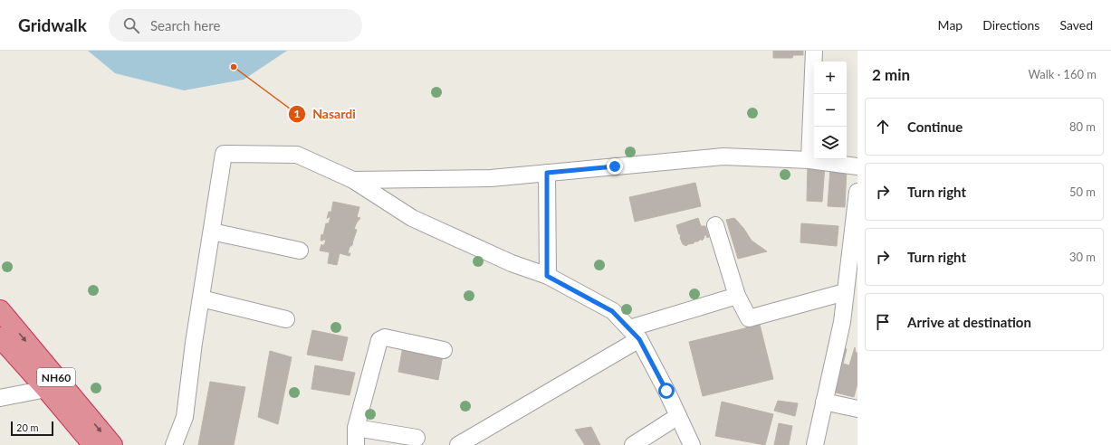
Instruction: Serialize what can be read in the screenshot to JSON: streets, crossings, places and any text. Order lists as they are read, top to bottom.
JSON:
{
  "streets": {
    "highway": ["NH60"]
  },
  "places": ["Nasardi"],
  "scale_bar": "20 m",
  "page": {
    "header": "Gridwalk",
    "search": "Search here",
    "nav": ["Map", "Directions", "Saved"],
    "heading": ["2 min", "Walk · 160 m"],
    "map_buttons": ["+", "−"],
    "list": [
      ["Continue", "80 m"],
      ["Turn right", "50 m"],
      ["Turn right", "30 m"],
      "Arrive at destination"
    ],
    "scale": "20 m"
  }
}
